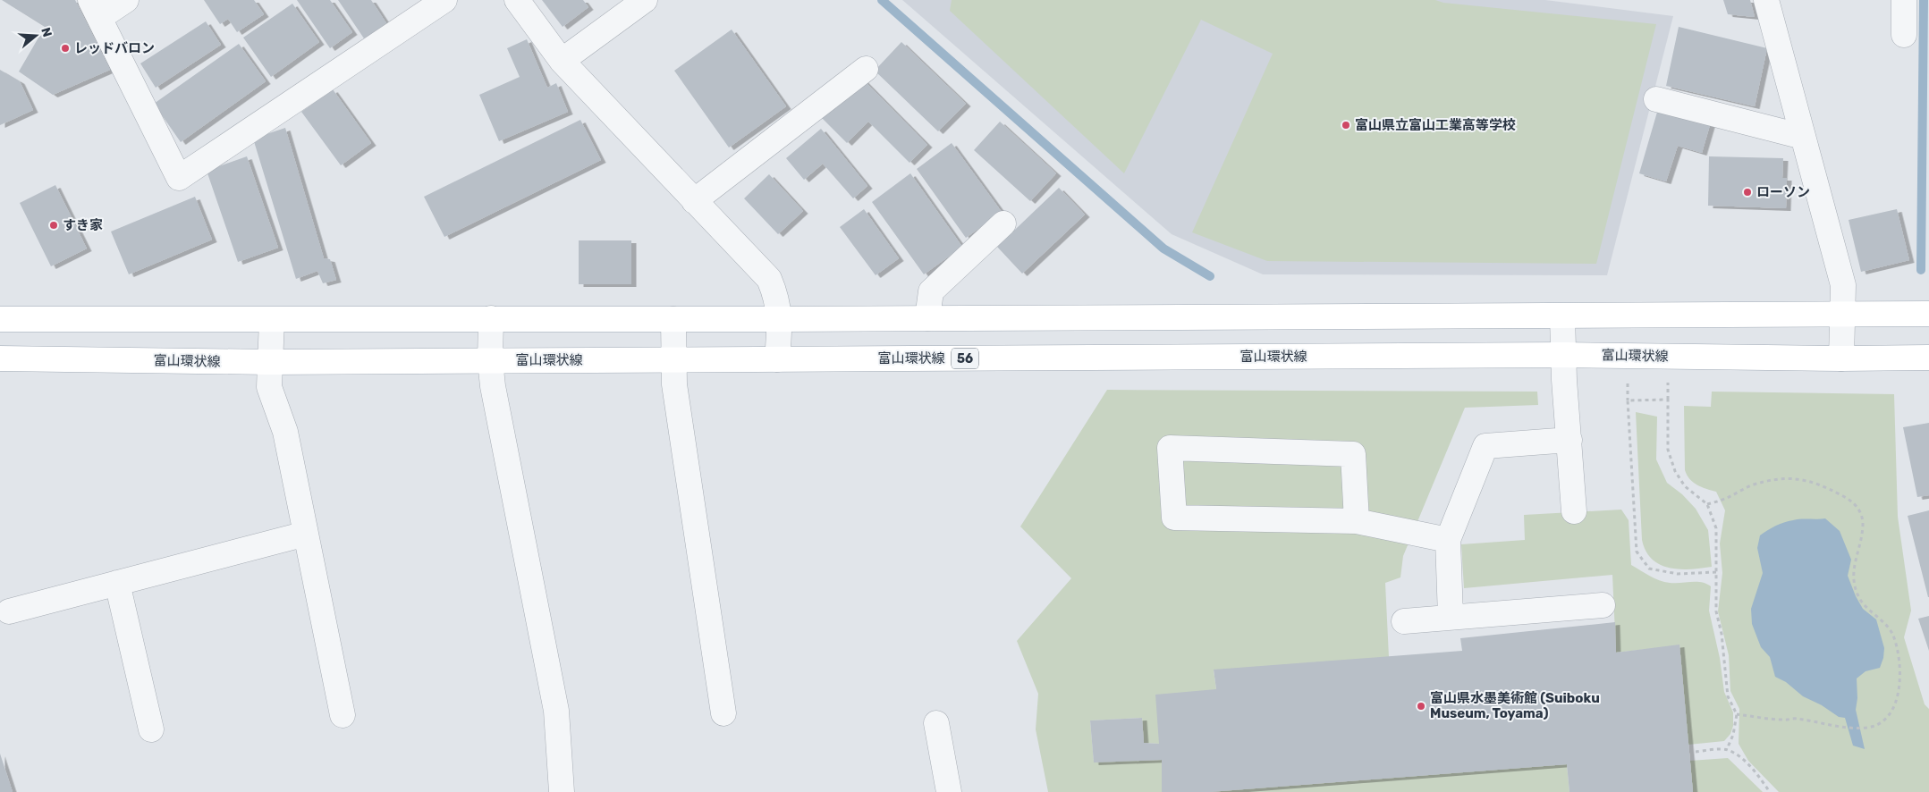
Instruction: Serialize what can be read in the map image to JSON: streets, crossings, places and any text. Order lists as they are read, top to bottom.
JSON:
{
  "streets": {
    "main road": ["富山環状線", "56"]
  },
  "places": [
    "レッドバロン",
    "富山県立富山工業高等学校",
    "ローソン",
    "すき家",
    "富山県水墨美術館 (Suiboku Museum, Toyama)"
  ],
  "north": "right"
}
